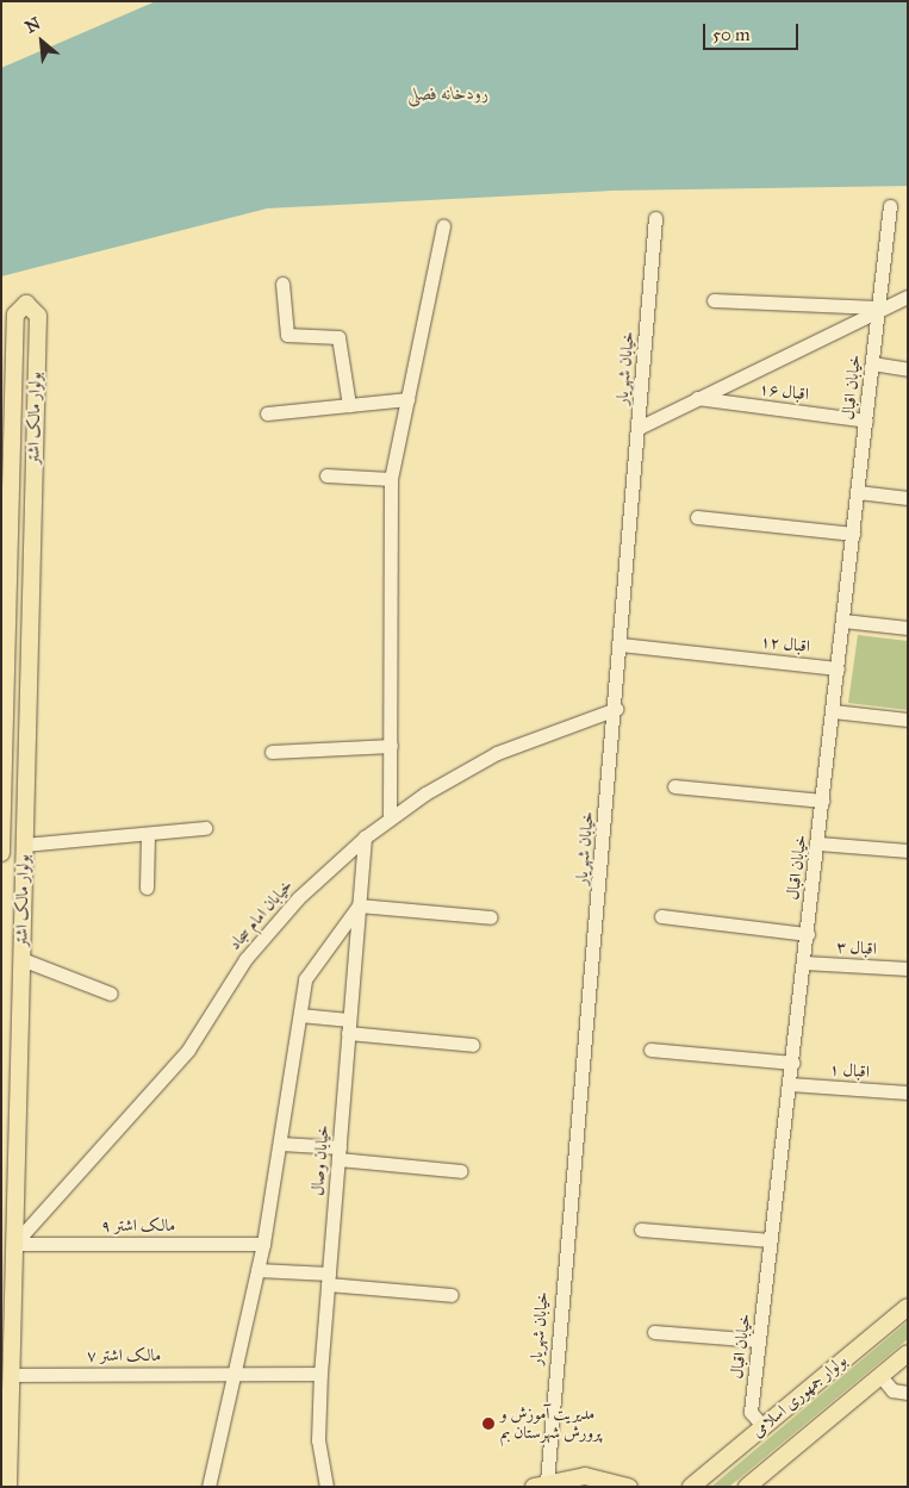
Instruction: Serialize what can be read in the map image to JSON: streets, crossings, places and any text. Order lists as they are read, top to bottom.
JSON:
{
  "streets": {
    "main road": ["بولوار مالک اشتر", "بولوار جمهوری اسلامی"],
    "street": [
      "خیابان شهریار",
      "خیابان اقبال",
      "اقبال ۱۶",
      "اقبال ۱۲",
      "خیابان امام سجاد",
      "اقبال ۳",
      "اقبال ۱",
      "خیابان وصال",
      "مالک اشتر ۹",
      "مالک اشتر ۷"
    ]
  },
  "crossings": [
    ["خیابان شهریار", "اقبال ۱۲"],
    ["خیابان شهریار", "خیابان امام سجاد"],
    ["خیابان اقبال", "اقبال ۱۶"],
    ["خیابان اقبال", "اقبال ۱۲"],
    ["خیابان اقبال", "اقبال ۳"],
    ["خیابان اقبال", "اقبال ۱"],
    ["خیابان اقبال", "بولوار جمهوری اسلامی"],
    ["بولوار مالک اشتر", "خیابان امام سجاد"],
    ["بولوار مالک اشتر", "مالک اشتر ۹"],
    ["بولوار مالک اشتر", "مالک اشتر ۷"],
    ["خیابان امام سجاد", "خیابان وصال"],
    ["خیابان امام سجاد", "مالک اشتر ۹"],
    ["خیابان وصال", "مالک اشتر ۷"]
  ],
  "water": ["رودخانه فصلی"],
  "places": ["مدیریت آموزش و پرورش شهرستان بم"],
  "scale_bar": "50 m",
  "north": "top left"
}
